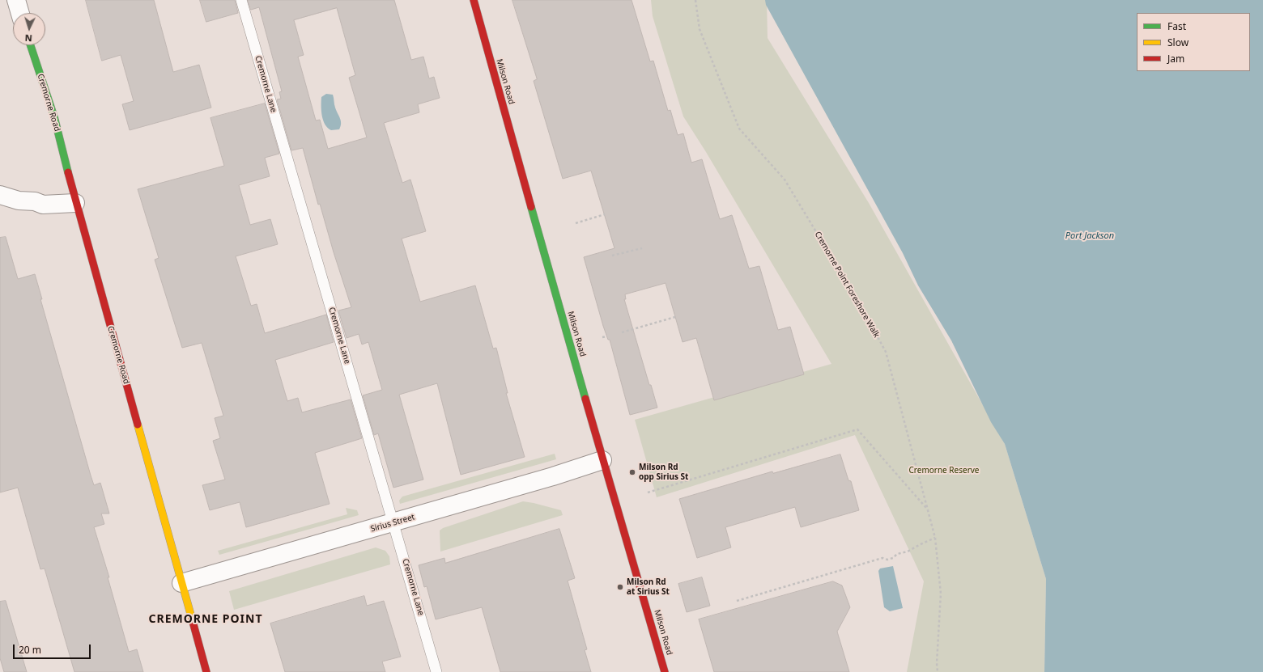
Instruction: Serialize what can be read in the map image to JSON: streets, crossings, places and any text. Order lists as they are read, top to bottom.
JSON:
{
  "streets": {
    "street": ["Milson Road", "Cremorne Road", "Sirius Street"],
    "lane": ["Cremorne Lane"],
    "path": ["Cremorne Point Foreshore Walk"]
  },
  "crossings": [
    ["Milson Road", "Sirius Street"],
    ["Cremorne Lane", "Sirius Street"],
    ["Cremorne Road", "Sirius Street"]
  ],
  "districts": ["CREMORNE POINT"],
  "water": ["Port Jackson"],
  "parks": ["Cremorne Reserve"],
  "places": ["Milson Rd opp Sirius St", "Milson Rd at Sirius St"],
  "legend": ["Fast", "Slow", "Jam"],
  "scale_bar": "20 m",
  "north": "bottom"
}
